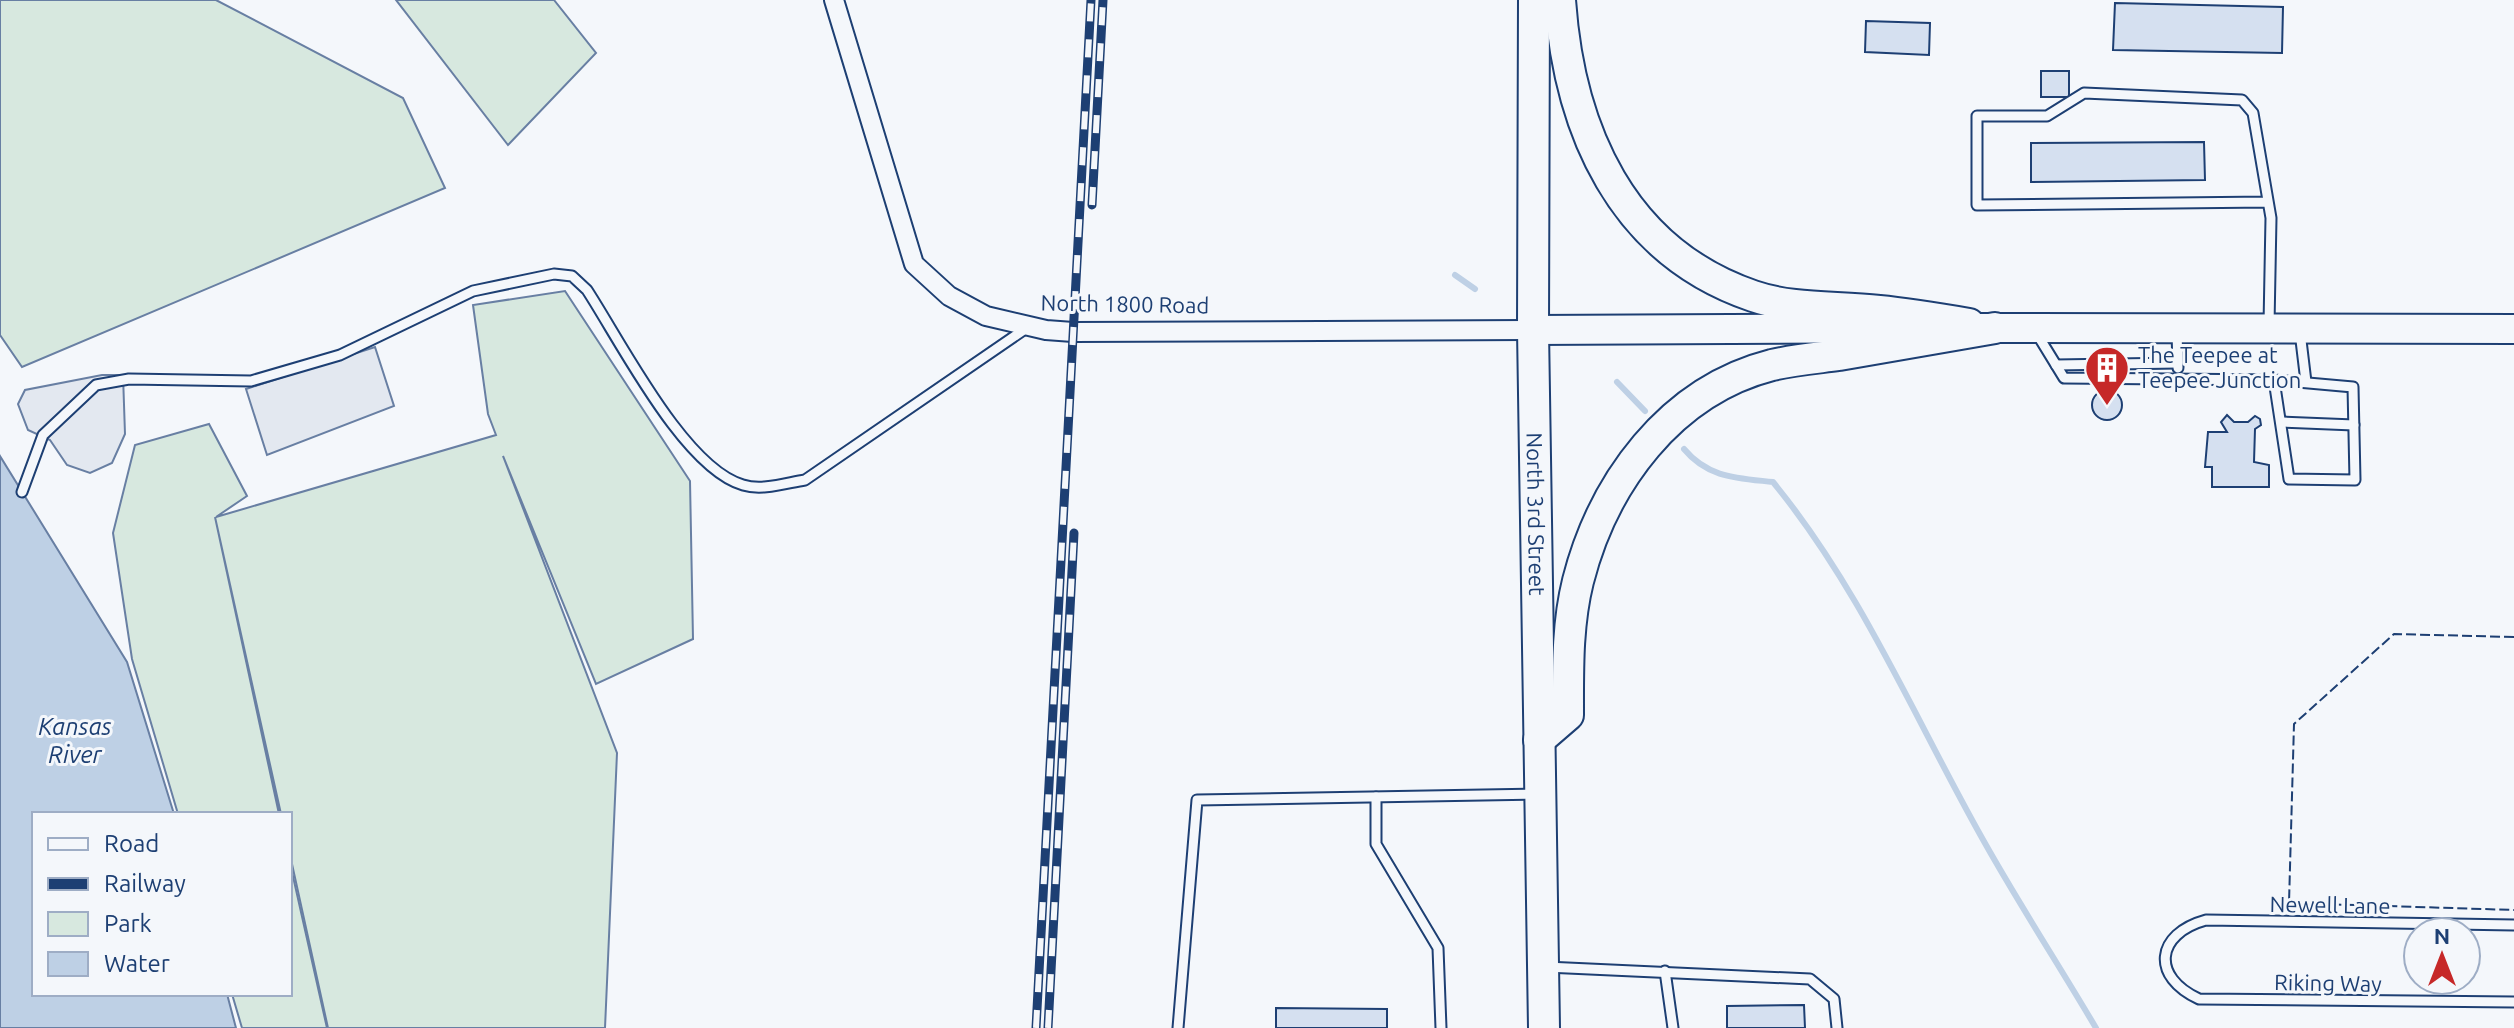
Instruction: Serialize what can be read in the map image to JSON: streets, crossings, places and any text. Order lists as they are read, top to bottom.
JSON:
{
  "streets": {
    "highway": ["North 3rd Street"],
    "street": ["North 1800 Road"],
    "lane": ["Newell Lane", "Riking Way"]
  },
  "crossings": [
    ["North 1800 Road", "North 3rd Street"],
    ["Newell Lane", "Riking Way"]
  ],
  "water": ["Kansas River"],
  "places": {
    "building": ["The Teepee at Teepee Junction"]
  },
  "legend": [
    "Road",
    "Railway",
    "Park",
    "Water"
  ],
  "north": "top"
}
